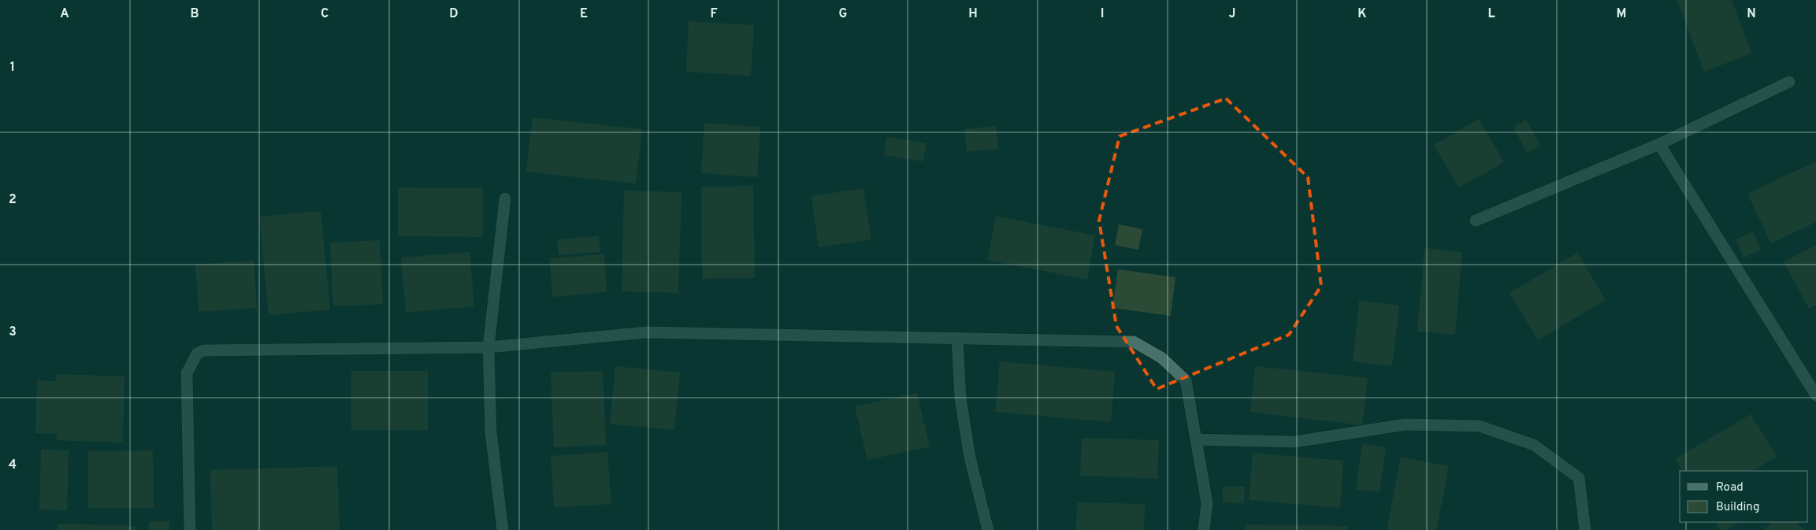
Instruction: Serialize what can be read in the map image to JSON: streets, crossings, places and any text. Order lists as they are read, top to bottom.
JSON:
{
  "legend": ["Road", "Building"],
  "grid": {
    "columns": [
      "A",
      "B",
      "C",
      "D",
      "E",
      "F",
      "G",
      "H",
      "I",
      "J",
      "K",
      "L",
      "M",
      "N"
    ],
    "rows": [
      "1",
      "2",
      "3",
      "4"
    ]
  }
}
